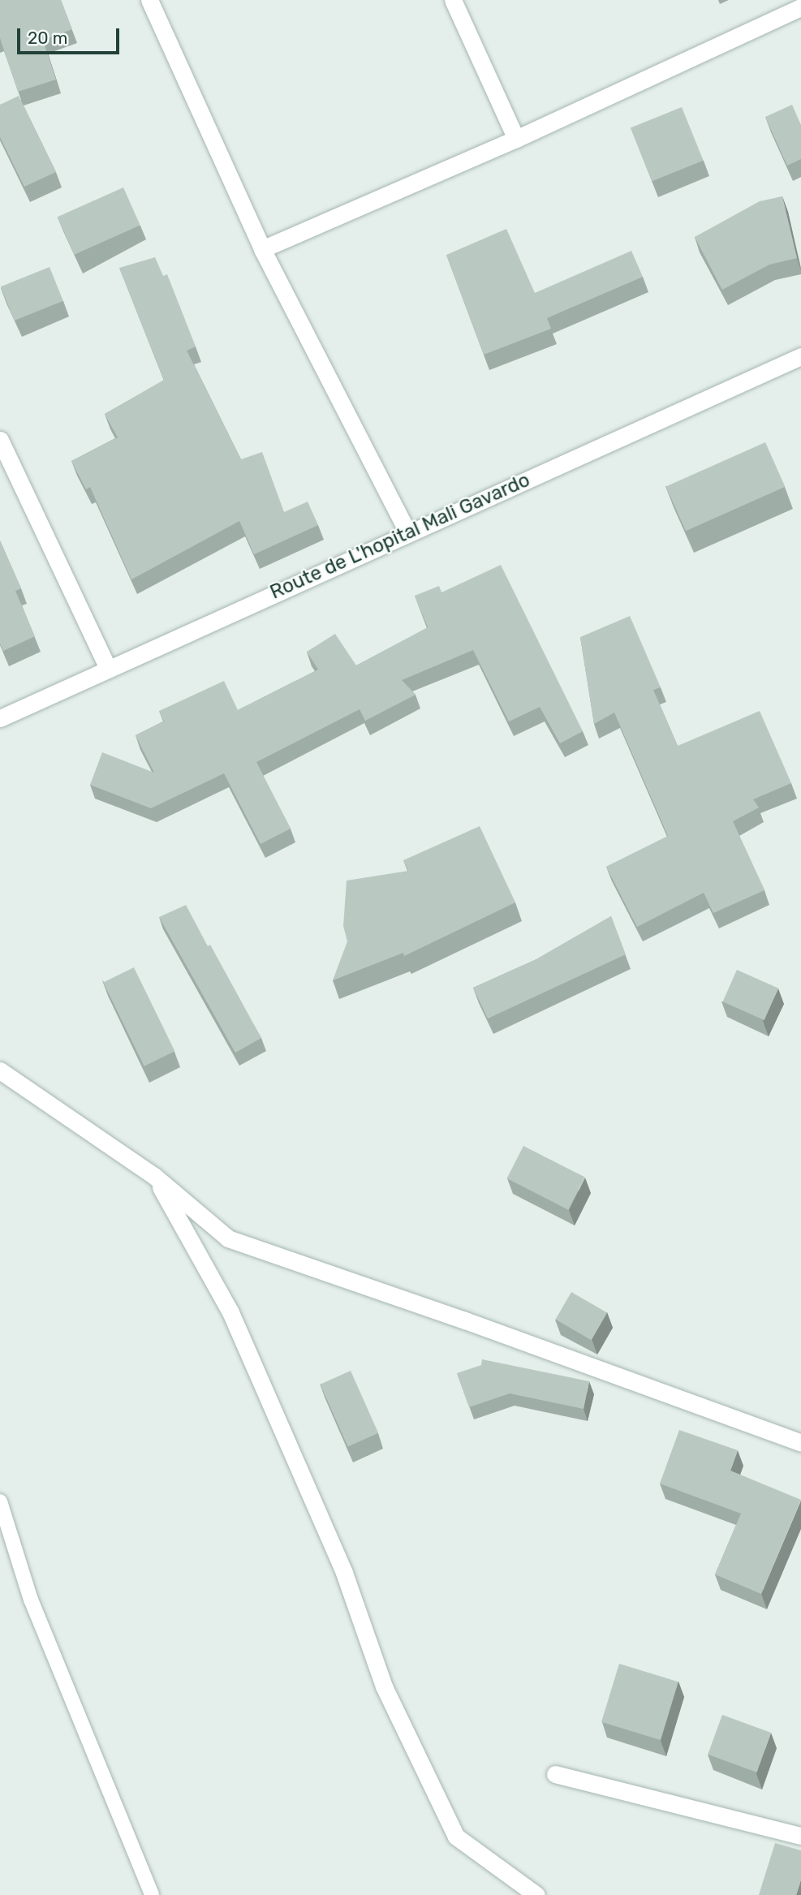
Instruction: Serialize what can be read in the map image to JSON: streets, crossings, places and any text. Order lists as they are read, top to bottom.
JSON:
{
  "streets": {
    "street": ["Route de L'hopital Mali Gavardo"]
  },
  "scale_bar": "20 m"
}
